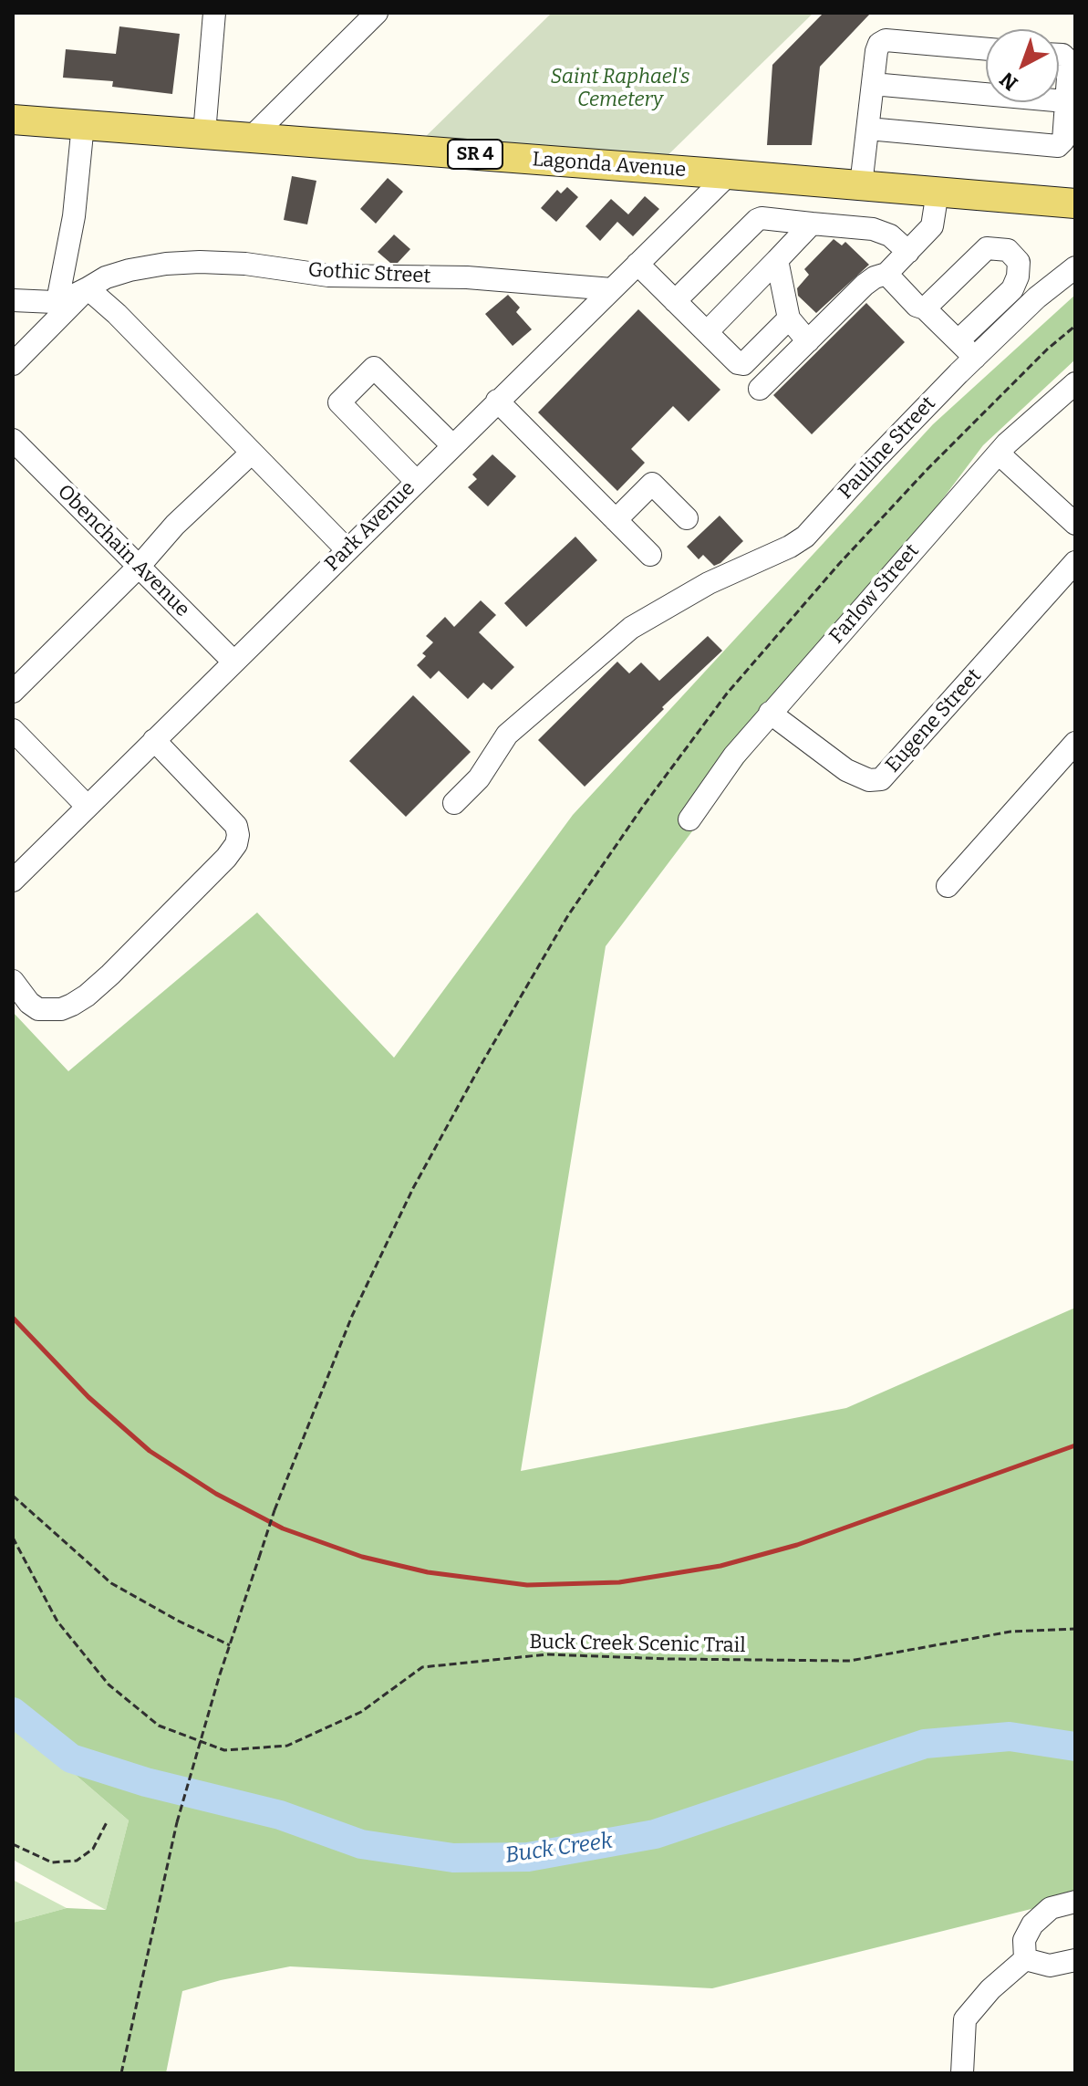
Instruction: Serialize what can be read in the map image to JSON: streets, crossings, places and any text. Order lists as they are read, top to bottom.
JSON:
{
  "streets": {
    "main road": ["SR 4", "Lagonda Avenue"],
    "street": [
      "Gothic Street",
      "Pauline Street",
      "Park Avenue",
      "Obenchain Avenue",
      "Farlow Street",
      "Eugene Street"
    ],
    "path": ["Buck Creek Scenic Trail"]
  },
  "crossings": [
    ["Lagonda Avenue", "Park Avenue"],
    ["Gothic Street", "Park Avenue"],
    ["Park Avenue", "Obenchain Avenue"],
    ["Farlow Street", "Eugene Street"]
  ],
  "water": ["Buck Creek"],
  "parks": ["Saint Raphael's Cemetery"],
  "north": "bottom left"
}
